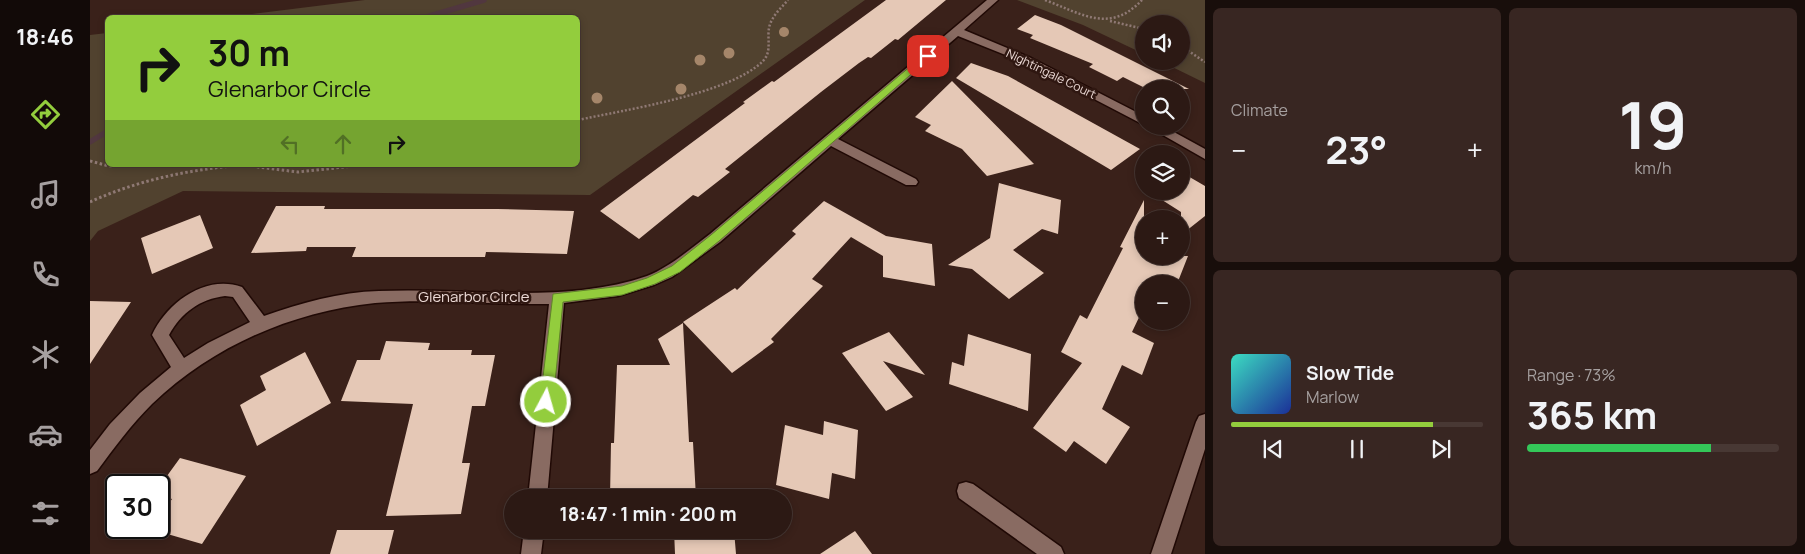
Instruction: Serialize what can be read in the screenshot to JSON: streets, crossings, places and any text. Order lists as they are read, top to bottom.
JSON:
{
  "streets": {
    "street": ["Nightingale Court", "Glenarbor Circle"]
  },
  "crossings": [
    ["Nightingale Court", "Glenarbor Circle"]
  ],
  "page": {
    "tabs": "18:46",
    "tile": [
      "Climate",
      ["19", "km/h"],
      ["Range · 73%", "365 km"]
    ],
    "map_buttons": ["+", "−"],
    "turn": ["30 m", "Glenarbor Circle"],
    "heat": ["−", "23°", "+"],
    "song": ["Slow Tide", "Marlow"],
    "limit": "30",
    "trip": "18:47 · 1 min · 200 m"
  }
}
